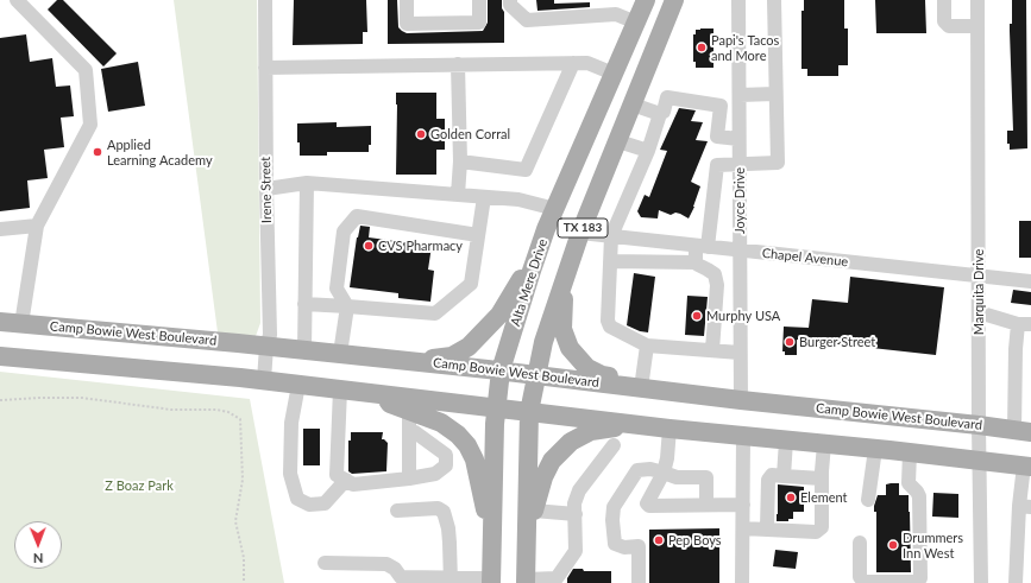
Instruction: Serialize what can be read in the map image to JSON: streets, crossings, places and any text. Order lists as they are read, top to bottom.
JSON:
{
  "streets": {
    "main road": ["TX 183", "Alta Mere Drive", "Camp Bowie West Boulevard"],
    "street": [
      "Irene Street",
      "Joyce Drive",
      "Chapel Avenue",
      "Marquita Drive"
    ]
  },
  "crossings": [
    ["Irene Street", "Camp Bowie West Boulevard"],
    ["Joyce Drive", "Chapel Avenue"],
    ["Joyce Drive", "Camp Bowie West Boulevard"],
    ["TX 183", "Chapel Avenue"],
    ["TX 183", "Camp Bowie West Boulevard"],
    ["Chapel Avenue", "Marquita Drive"],
    ["Alta Mere Drive", "Camp Bowie West Boulevard"],
    ["Marquita Drive", "Camp Bowie West Boulevard"]
  ],
  "parks": ["Z Boaz Park"],
  "places": [
    "Papi's Tacos and More",
    "Golden Corral",
    "Applied Learning Academy",
    "CVS Pharmacy",
    "Murphy USA",
    "Burger Street",
    "Element",
    "Pep Boys",
    "Drummers Inn West"
  ],
  "north": "bottom"
}
